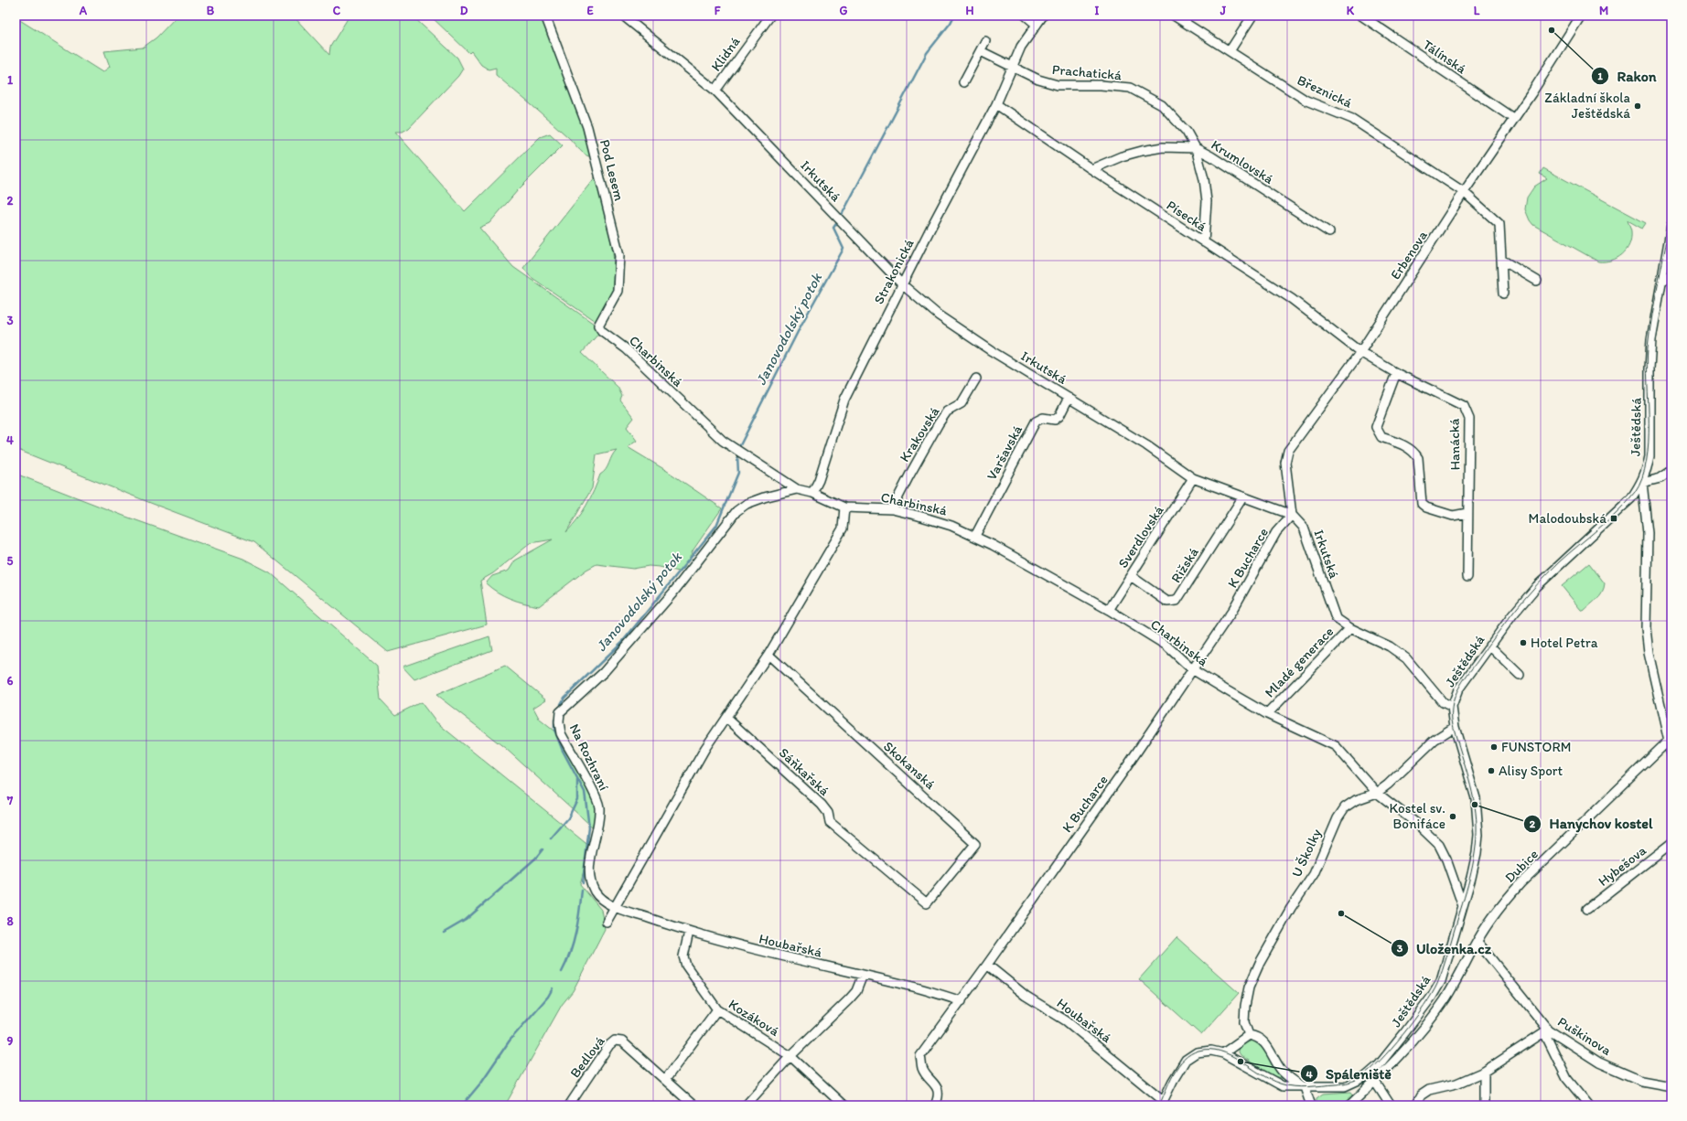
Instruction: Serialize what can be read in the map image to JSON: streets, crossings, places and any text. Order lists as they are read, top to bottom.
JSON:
{
  "streets": {
    "street": [
      "Klidná",
      "Tálínská",
      "Prachatická",
      "Březnická",
      "Krumlovská",
      "Pod Lesem",
      "Irkutská",
      "Písecká",
      "Erbenova",
      "Strakonická",
      "Charbinská",
      "Ještědská",
      "Krakovská",
      "Hanácká",
      "Varšavská",
      "Sverdlovská",
      "K Bucharce",
      "Rižská",
      "Mladé generace",
      "Na Rozhraní",
      "Skokanská",
      "Sáňkařská",
      "U Školky",
      "Dubice",
      "Hybešova",
      "Houbařská",
      "Kozáková",
      "Puškinova",
      "Bedlová"
    ]
  },
  "crossings": [
    ["Klidná", "Irkutská"],
    ["Tálínská", "Erbenova"],
    ["Prachatická", "Krumlovská"],
    ["Prachatická", "Písecká"],
    ["Prachatická", "Strakonická"],
    ["Březnická", "Erbenova"],
    ["Krumlovská", "Písecká"],
    ["Pod Lesem", "Charbinská"],
    ["Irkutská", "Erbenova"],
    ["Irkutská", "Strakonická"],
    ["Irkutská", "Ještědská"],
    ["Irkutská", "Varšavská"],
    ["Irkutská", "Sverdlovská"],
    ["Irkutská", "K Bucharce"],
    ["Irkutská", "Rižská"],
    ["Irkutská", "Mladé generace"],
    ["Písecká", "Erbenova"],
    ["Písecká", "Strakonická"],
    ["Písecká", "Hanácká"],
    ["Erbenova", "Hanácká"],
    ["Erbenova", "K Bucharce"],
    ["Strakonická", "Charbinská"],
    ["Charbinská", "Ještědská"],
    ["Charbinská", "Krakovská"],
    ["Charbinská", "Varšavská"],
    ["Charbinská", "Sverdlovská"],
    ["Charbinská", "K Bucharce"],
    ["Charbinská", "Mladé generace"],
    ["Charbinská", "Na Rozhraní"],
    ["Charbinská", "U Školky"],
    ["Ještědská", "U Školky"],
    ["Ještědská", "Dubice"],
    ["Ještědská", "Puškinova"],
    ["Sverdlovská", "Rižská"],
    ["K Bucharce", "Houbařská"],
    ["Na Rozhraní", "Houbařská"],
    ["Skokanská", "Sáňkařská"],
    ["Dubice", "Puškinova"],
    ["Houbařská", "Kozáková"]
  ],
  "water": ["Janovodolský potok"],
  "places": {
    "other": [
      "Rakon",
      "Základní škola Ještědská",
      "Hotel Petra",
      "FUNSTORM",
      "Alisy Sport",
      "Hanychov kostel",
      "Kostel sv. Bonifáce",
      "Uloženka.cz",
      "Spáleniště"
    ],
    "transit": ["Malodoubská"]
  },
  "grid": {
    "columns": [
      "A",
      "B",
      "C",
      "D",
      "E",
      "F",
      "G",
      "H",
      "I",
      "J",
      "K",
      "L",
      "M"
    ],
    "rows": [
      "1",
      "2",
      "3",
      "4",
      "5",
      "6",
      "7",
      "8",
      "9"
    ]
  }
}
